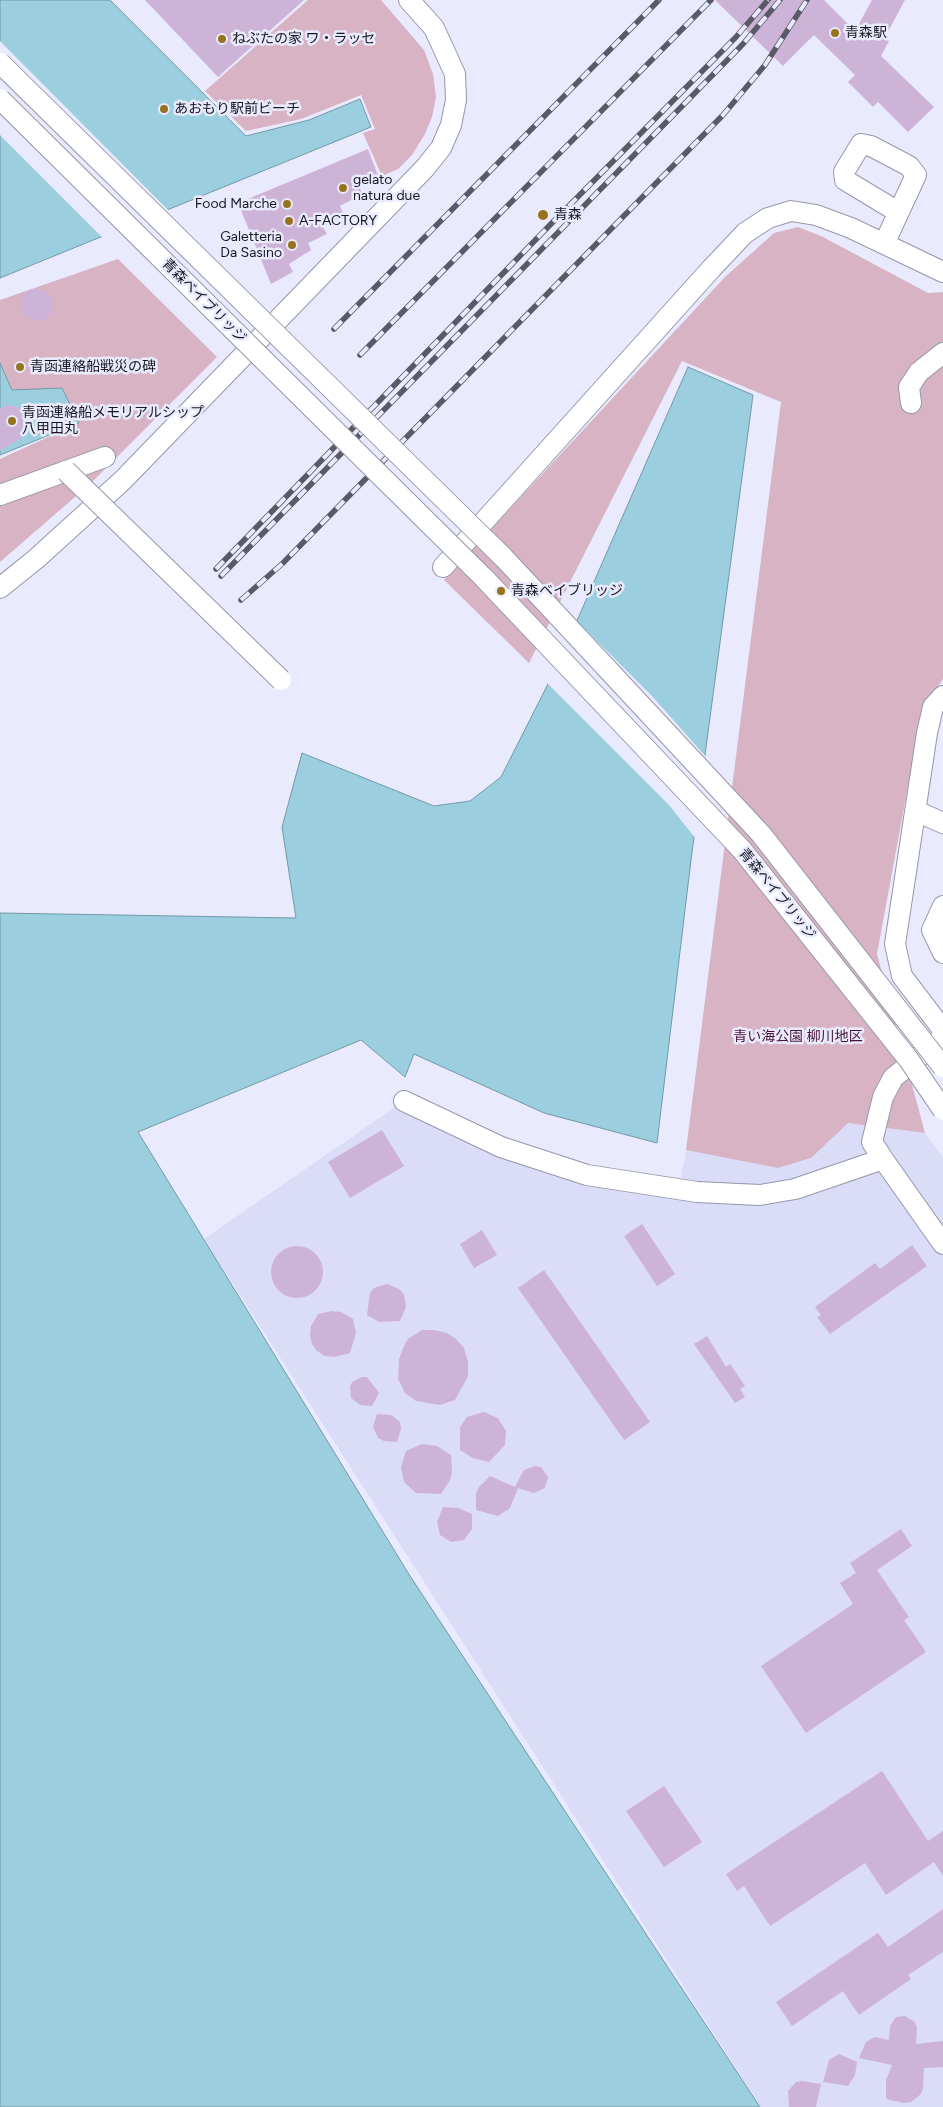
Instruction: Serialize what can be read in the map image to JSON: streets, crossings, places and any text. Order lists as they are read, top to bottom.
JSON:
{
  "streets": {
    "street": ["青森ベイブリッジ"]
  },
  "parks": ["青い海公園 柳川地区"],
  "places": [
    "青森駅",
    "ねぶたの家 ワ・ラッセ",
    "あおもり駅前ビーチ",
    "gelato natura due",
    "Food Marche",
    "青森",
    "A-FACTORY",
    "Galetteria Da Sasino",
    "青函連絡船戦災の碑",
    "青函連絡船メモリアルシップ 八甲田丸",
    "青森ベイブリッジ"
  ]
}
